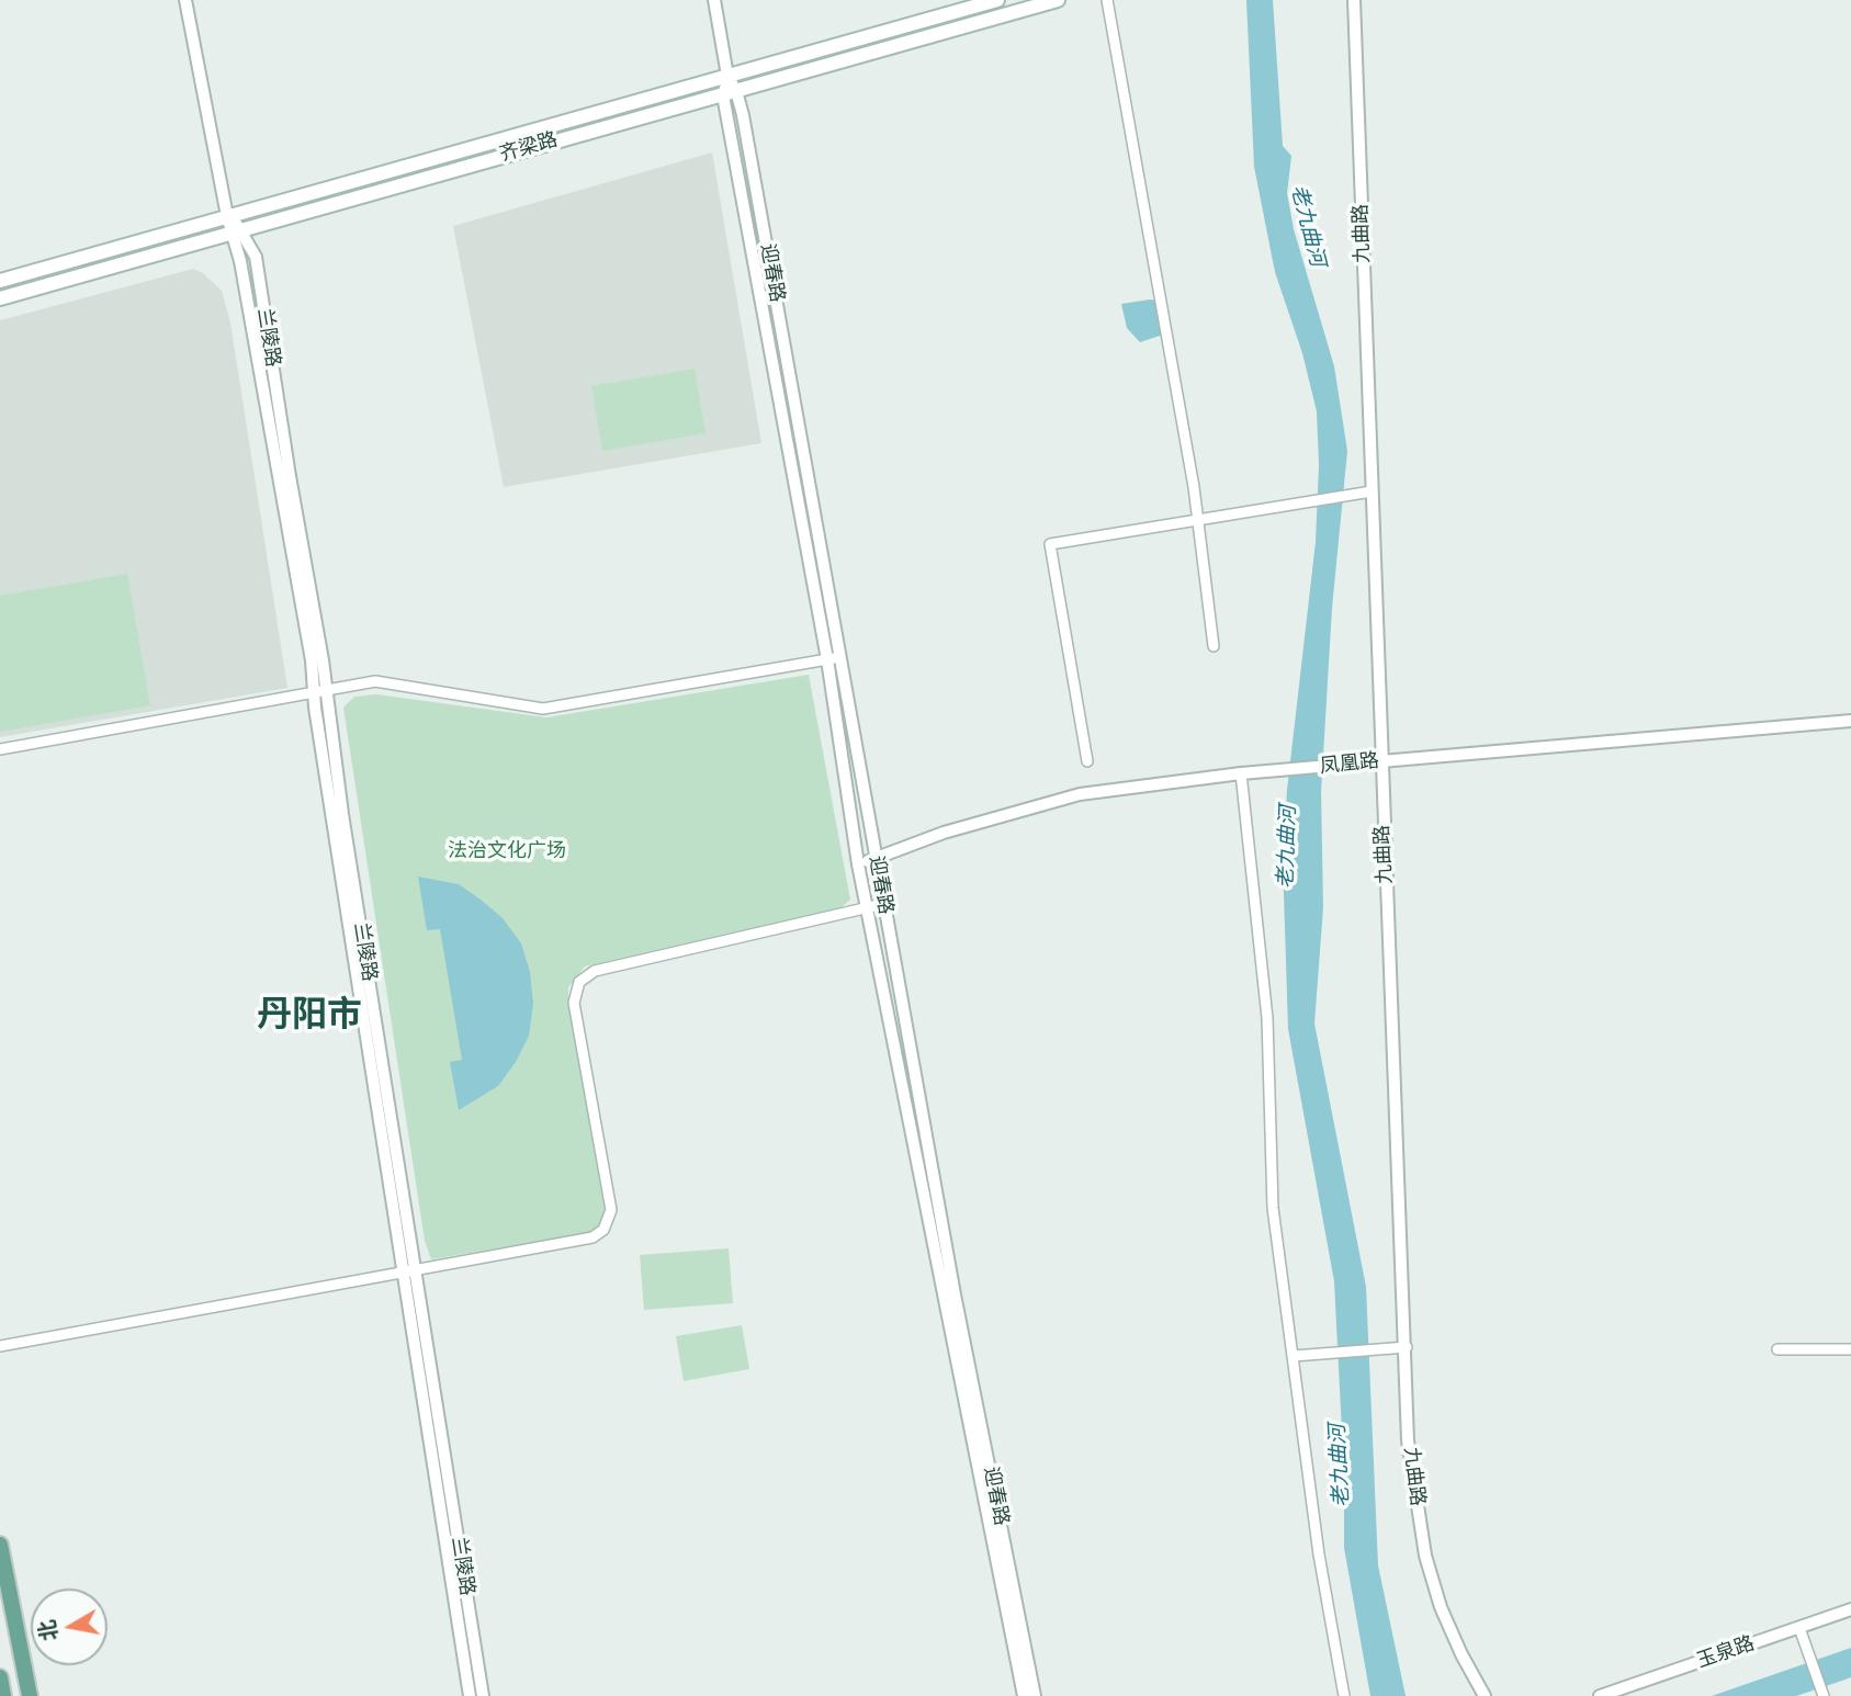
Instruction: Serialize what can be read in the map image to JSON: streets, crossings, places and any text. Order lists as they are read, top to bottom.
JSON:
{
  "streets": {
    "main road": ["齐梁路"],
    "street": [
      "九曲路",
      "迎春路",
      "兰陵路",
      "凤凰路",
      "玉泉路"
    ]
  },
  "crossings": [
    ["齐梁路", "迎春路"],
    ["齐梁路", "兰陵路"],
    ["九曲路", "凤凰路"],
    ["迎春路", "凤凰路"]
  ],
  "districts": ["丹阳市"],
  "water": ["老九曲河"],
  "parks": ["法治文化广场"],
  "north": "left"
}
